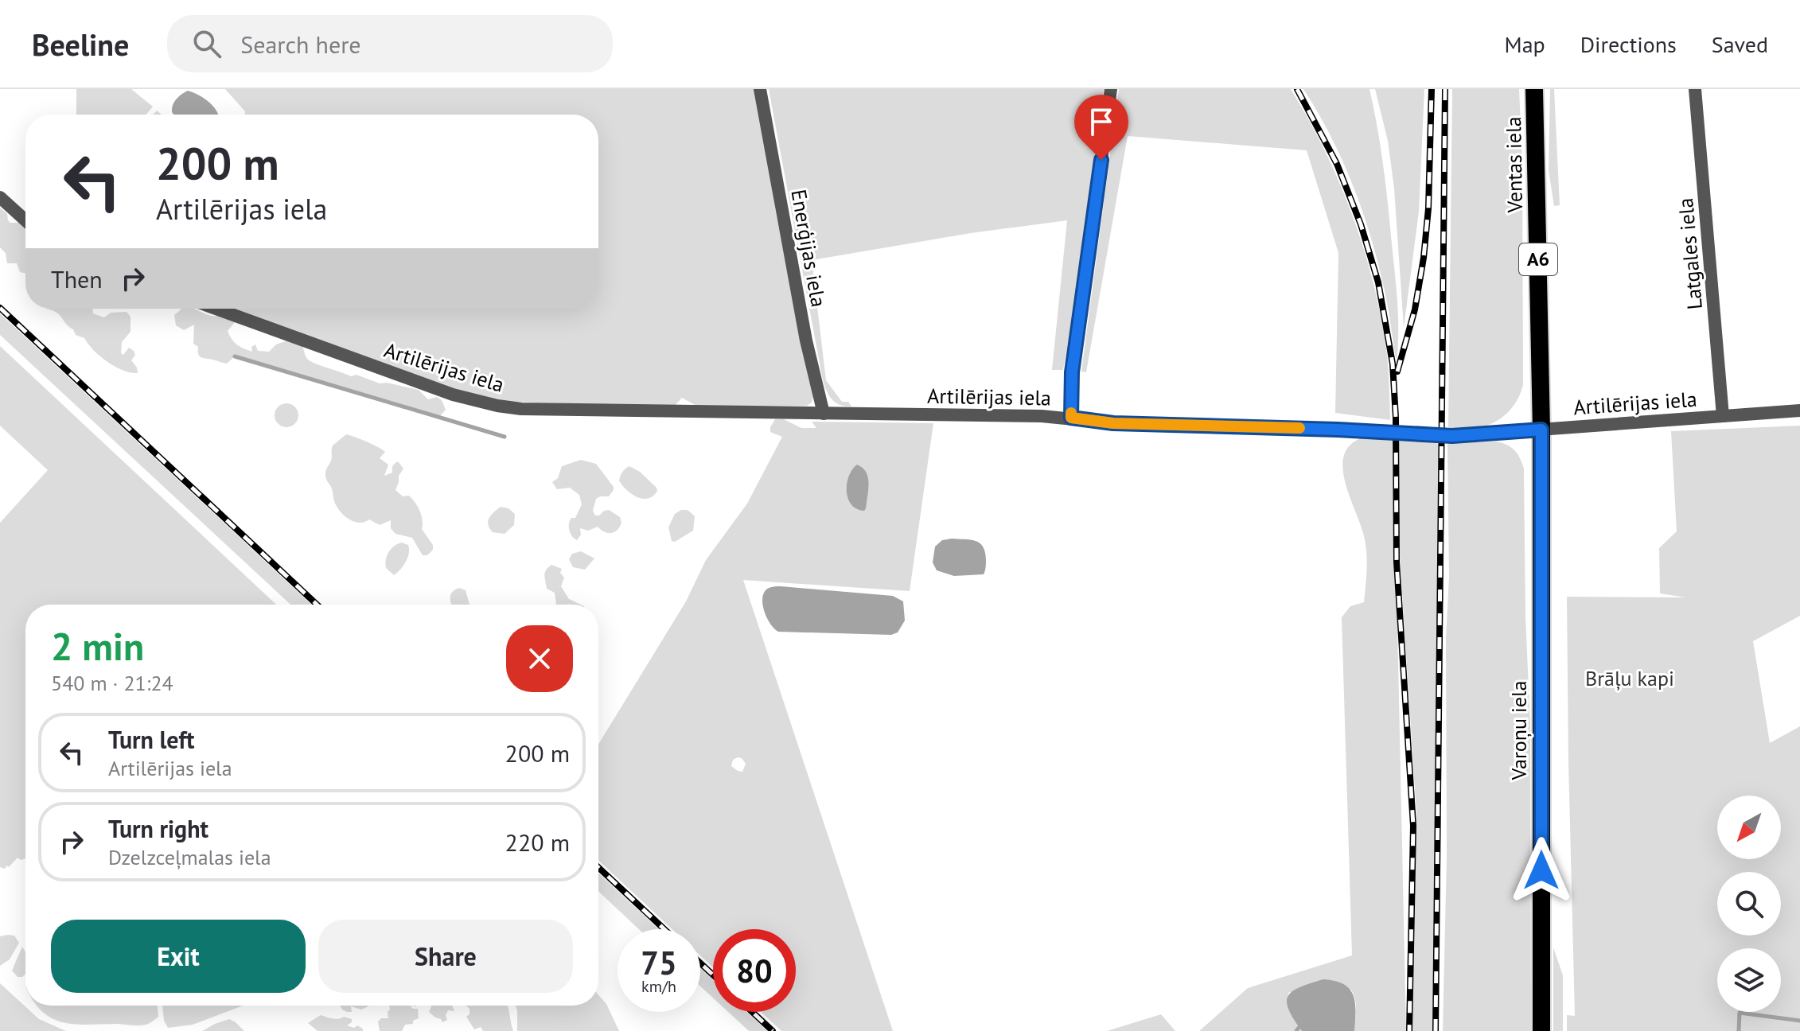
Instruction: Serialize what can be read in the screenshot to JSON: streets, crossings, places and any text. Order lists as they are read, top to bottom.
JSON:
{
  "streets": {
    "highway": ["Ventas iela", "A6", "Varoņu iela"],
    "street": ["Enerģijas iela", "Latgales iela", "Artilērijas iela"]
  },
  "crossings": [
    ["Ventas iela", "Artilērijas iela"],
    ["Ventas iela", "Varoņu iela"],
    ["Enerģijas iela", "Artilērijas iela"],
    ["Latgales iela", "Artilērijas iela"],
    ["Artilērijas iela", "Varoņu iela"]
  ],
  "parks": ["Brāļu kapi"],
  "north": "bottom left",
  "page": {
    "header": "Beeline",
    "search": "Search here",
    "nav": ["Map", "Directions", "Saved"],
    "turn": ["200 m", "Artilērijas iela"],
    "then": "Then",
    "heading": ["2 min", "540 m · 21:24"],
    "list": [
      {
        "name": "Turn left",
        "note": "Artilērijas iela",
        "value": "200 m"
      },
      {
        "name": "Turn right",
        "note": "Dzelzceļmalas iela",
        "value": "220 m"
      }
    ],
    "buttons": ["Exit", "Share"],
    "speed": "75 km/h",
    "limit": "80"
  }
}
